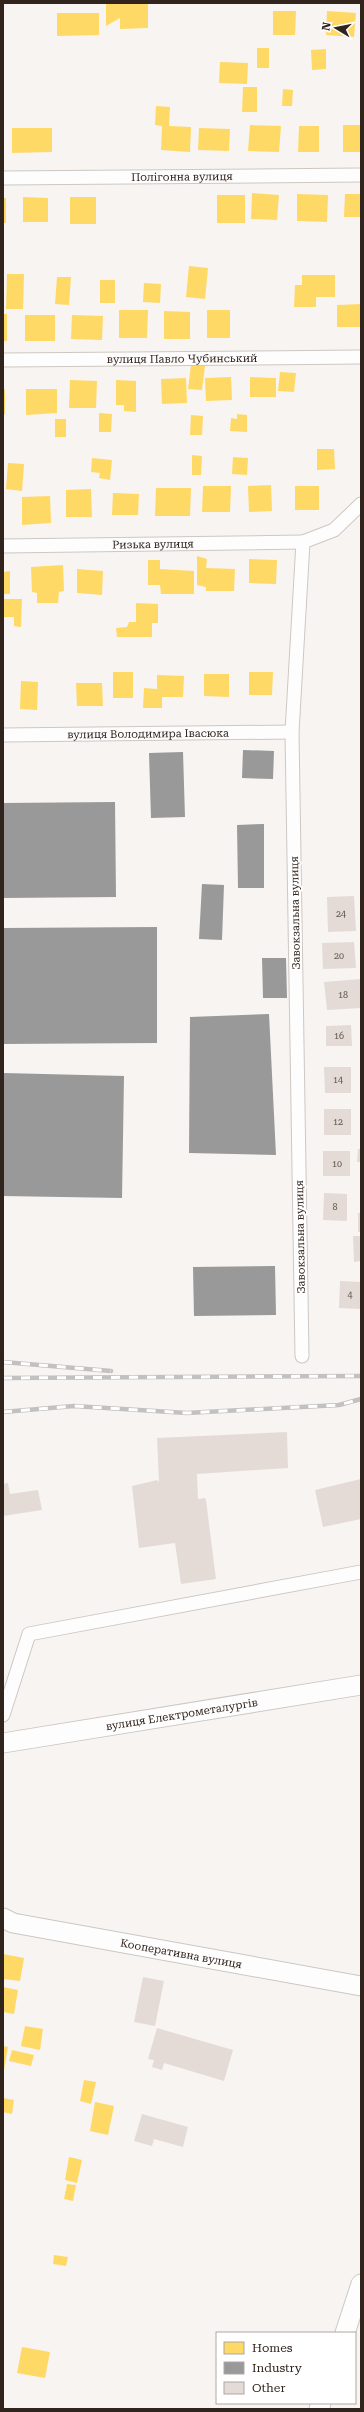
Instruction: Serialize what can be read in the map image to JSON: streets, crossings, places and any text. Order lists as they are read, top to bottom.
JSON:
{
  "streets": {
    "street": [
      "Полігонна вулиця",
      "вулиця Павло Чубинський",
      "Ризька вулиця",
      "вулиця Володимира Івасюка",
      "Завокзальна вулиця",
      "вулиця Електрометалургів",
      "Кооперативна вулиця"
    ]
  },
  "crossings": [
    ["Ризька вулиця", "Завокзальна вулиця"],
    ["вулиця Володимира Івасюка", "Завокзальна вулиця"]
  ],
  "house_numbers": [
    "24",
    "20",
    "18",
    "16",
    "14",
    "12",
    "10",
    "8",
    "4"
  ],
  "legend": ["Homes", "Industry", "Other"],
  "north": "left"
}
